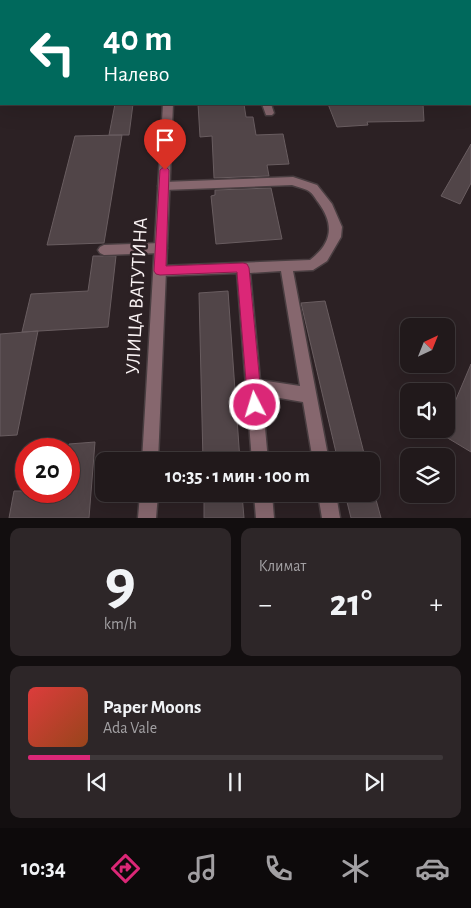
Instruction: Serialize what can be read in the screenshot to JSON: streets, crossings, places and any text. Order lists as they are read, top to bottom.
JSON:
{
  "streets": {
    "street": ["УЛИЦА ВАТУТИНА"]
  },
  "north": "top right",
  "page": {
    "turn": ["40 m", "Налево"],
    "limit": "20",
    "trip": "10:35 · 1 мин · 100 m",
    "tile": [
      ["9", "km/h"],
      "Климат"
    ],
    "heat": ["−", "21°", "+"],
    "song": ["Paper Moons", "Ada Vale"],
    "tabs": "10:34"
  }
}
